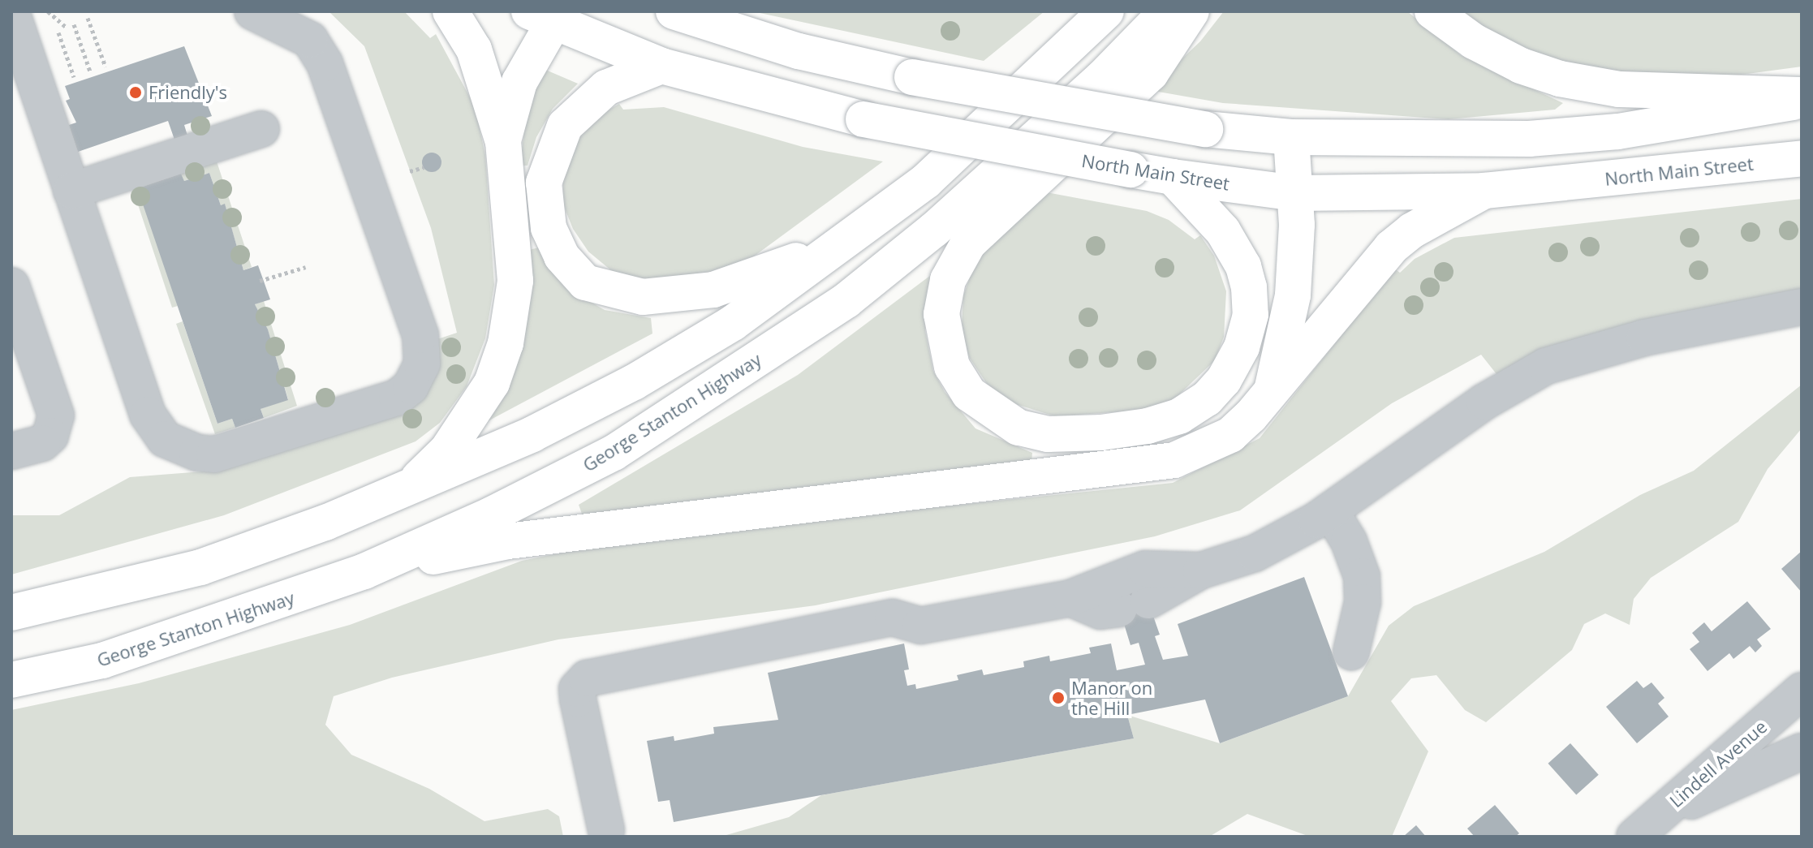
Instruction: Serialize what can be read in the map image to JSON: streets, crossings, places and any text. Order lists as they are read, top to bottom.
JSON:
{
  "streets": {
    "main road": ["North Main Street", "George Stanton Highway"],
    "street": ["Lindell Avenue"]
  },
  "places": ["Friendly's", "Manor on the Hill"]
}
